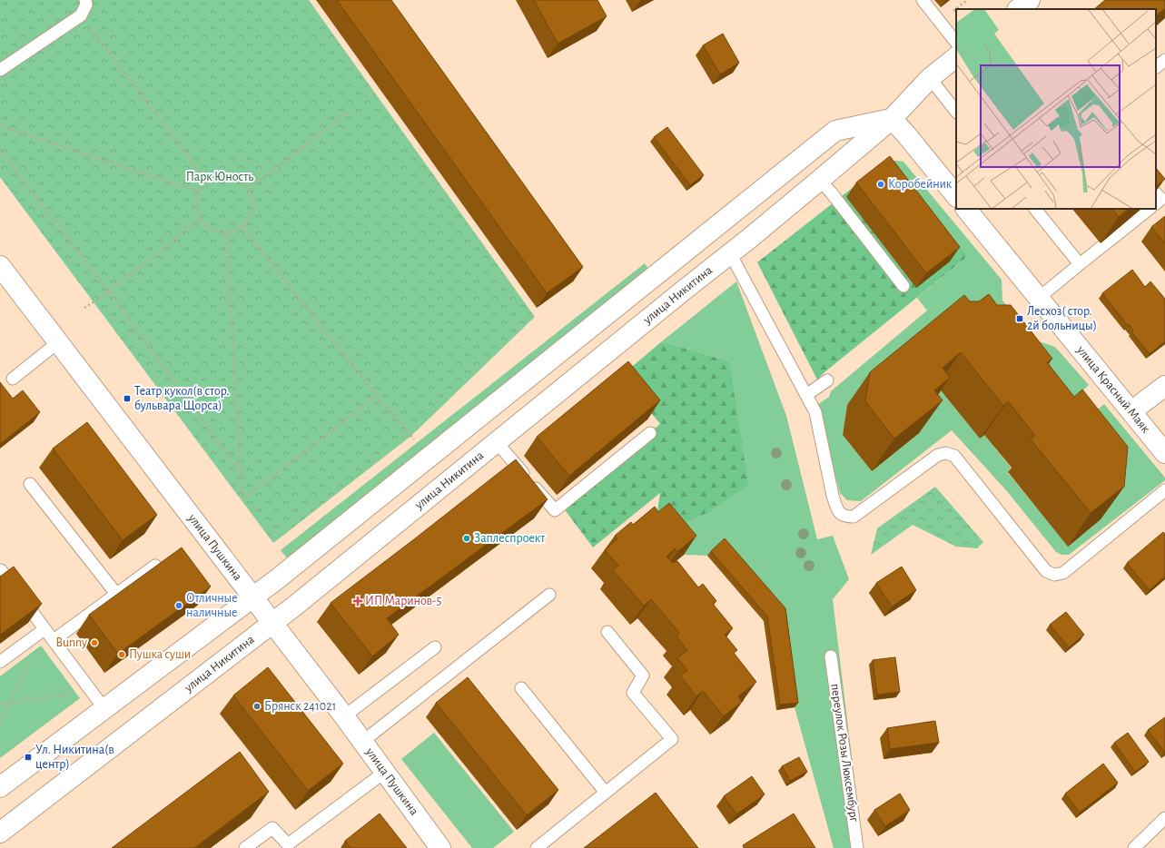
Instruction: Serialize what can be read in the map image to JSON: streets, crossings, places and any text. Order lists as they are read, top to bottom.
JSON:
{
  "streets": {
    "main road": ["улица Никитина", "улица Красный Маяк", "улица Пушкина"],
    "lane": ["переулок Розы Люксембург"]
  },
  "crossings": [
    ["улица Никитина", "улица Пушкина"]
  ],
  "parks": ["Парк Юность"],
  "places": {
    "other": [
      "Коробейник",
      "Заплеспроект",
      "Отличные наличные",
      "Bunny",
      "Пушка суши",
      "Брянск 241021"
    ],
    "transit": ["Лесхоз( стор. 2й больницы)", "Театр кукол(в стор. бульвара Щорса)", "Ул. Никитина(в центр)"],
    "health": ["ИП Маринов-5"]
  }
}
